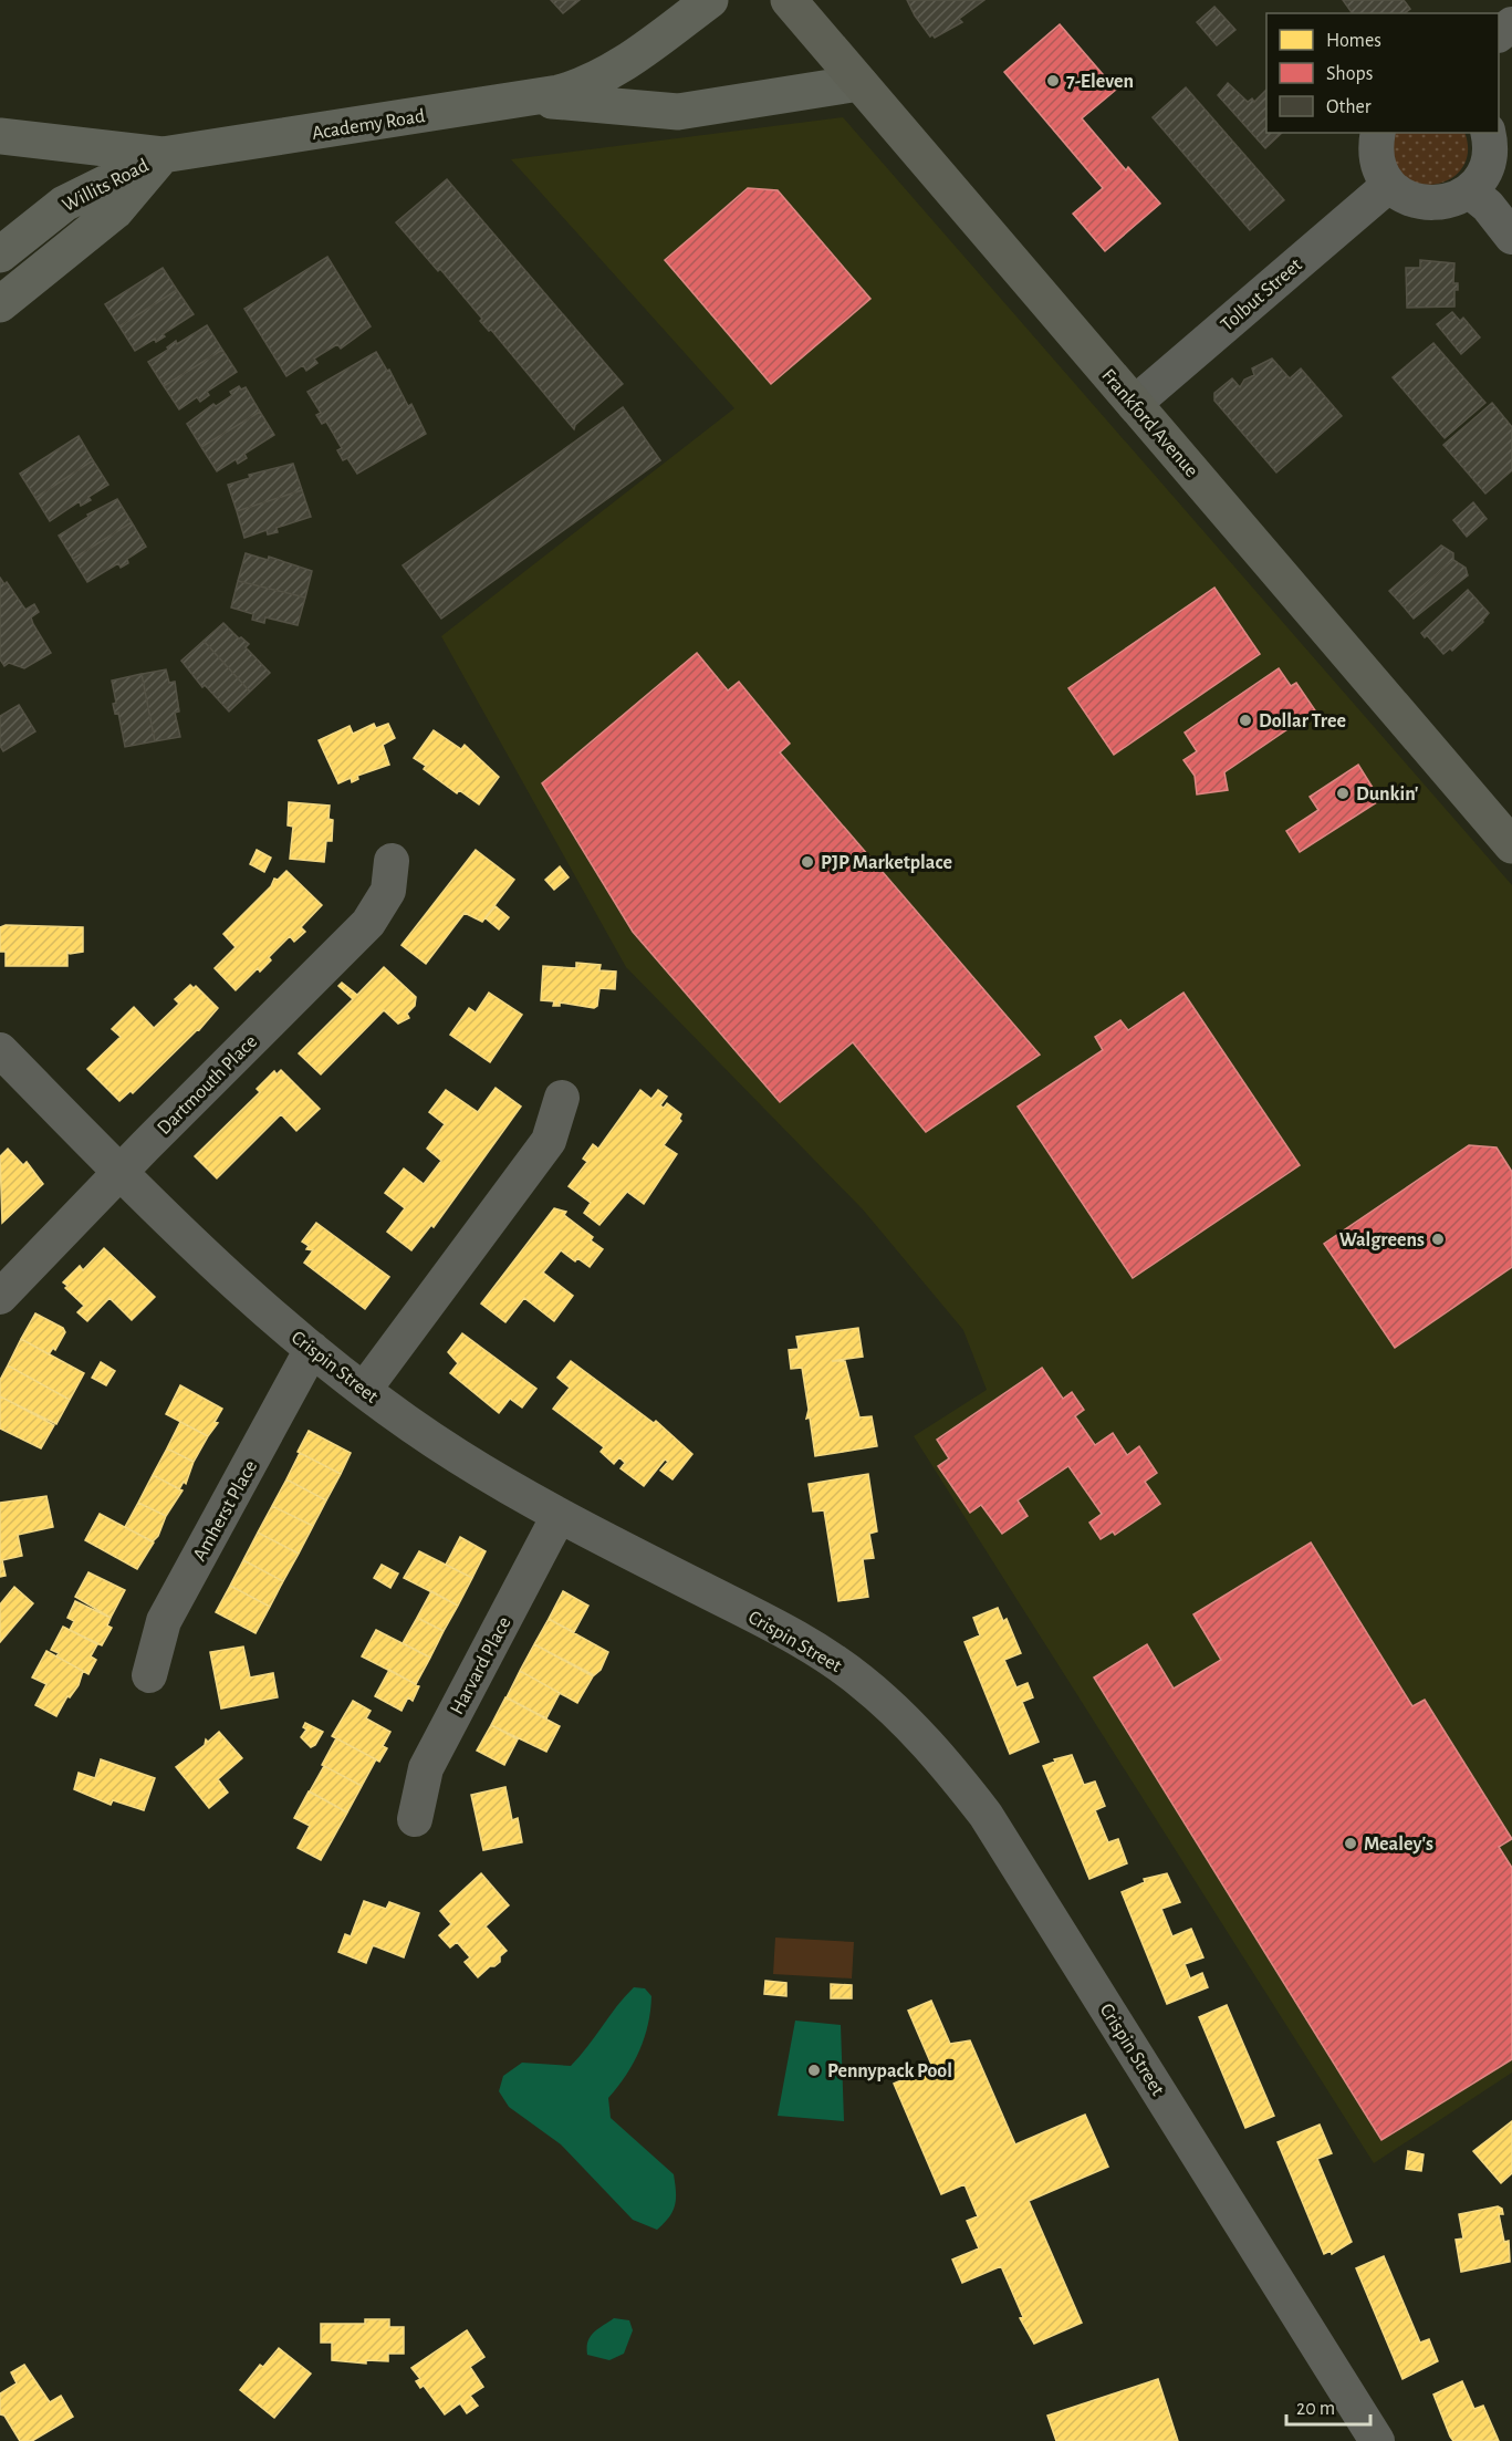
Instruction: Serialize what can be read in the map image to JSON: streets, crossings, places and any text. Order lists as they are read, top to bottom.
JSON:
{
  "streets": {
    "main road": ["Academy Road", "Willits Road", "Frankford Avenue"],
    "street": [
      "Tolbut Street",
      "Dartmouth Place",
      "Crispin Street",
      "Amherst Place",
      "Harvard Place"
    ]
  },
  "crossings": [
    ["Academy Road", "Willits Road"],
    ["Tolbut Street", "Frankford Avenue"],
    ["Dartmouth Place", "Crispin Street"],
    ["Crispin Street", "Amherst Place"],
    ["Crispin Street", "Harvard Place"]
  ],
  "places": [
    "7-Eleven",
    "Dollar Tree",
    "Dunkin'",
    "PJP Marketplace",
    "Walgreens",
    "Mealey's",
    "Pennypack Pool"
  ],
  "legend": ["Homes", "Shops", "Other"],
  "scale_bar": "20 m"
}
